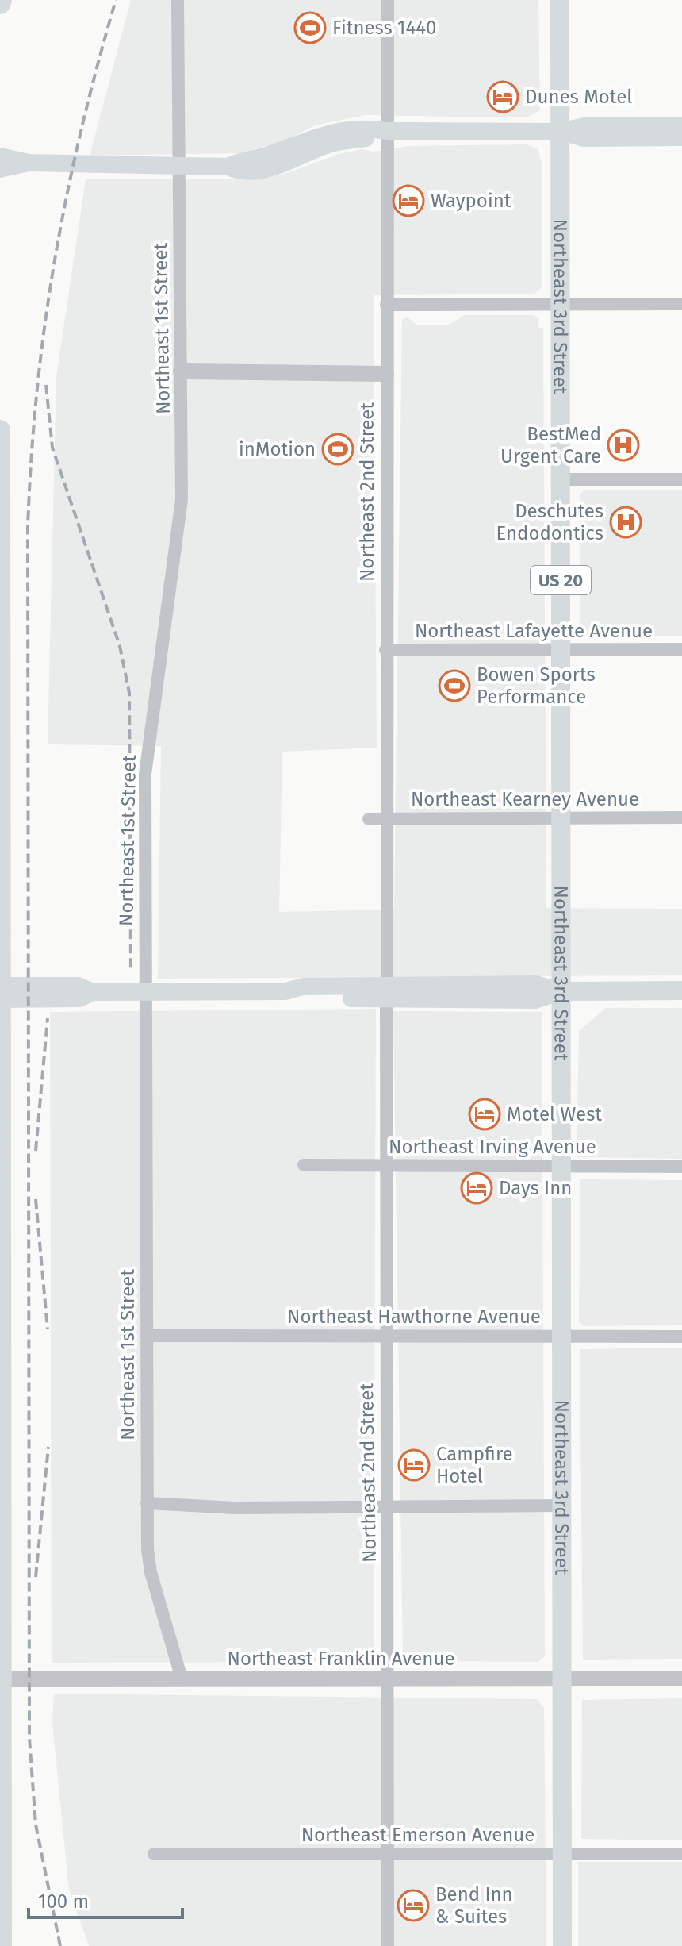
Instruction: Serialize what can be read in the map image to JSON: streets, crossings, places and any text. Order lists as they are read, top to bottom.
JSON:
{
  "streets": {
    "main road": ["Northeast 3rd Street", "US 20"],
    "street": [
      "Northeast 1st Street",
      "Northeast 2nd Street",
      "Northeast Lafayette Avenue",
      "Northeast Kearney Avenue",
      "Northeast Irving Avenue",
      "Northeast Hawthorne Avenue",
      "Northeast Franklin Avenue",
      "Northeast Emerson Avenue"
    ]
  },
  "crossings": [
    ["Northeast 3rd Street", "Northeast Lafayette Avenue"],
    ["Northeast 3rd Street", "Northeast Kearney Avenue"],
    ["Northeast 3rd Street", "Northeast Irving Avenue"],
    ["Northeast 3rd Street", "Northeast Hawthorne Avenue"],
    ["Northeast 3rd Street", "Northeast Franklin Avenue"],
    ["Northeast 3rd Street", "Northeast Emerson Avenue"],
    ["Northeast 1st Street", "Northeast Hawthorne Avenue"],
    ["Northeast 1st Street", "Northeast Franklin Avenue"],
    ["Northeast 2nd Street", "Northeast Lafayette Avenue"],
    ["Northeast 2nd Street", "Northeast Kearney Avenue"],
    ["Northeast 2nd Street", "Northeast Irving Avenue"],
    ["Northeast 2nd Street", "Northeast Hawthorne Avenue"],
    ["Northeast 2nd Street", "Northeast Franklin Avenue"],
    ["Northeast 2nd Street", "Northeast Emerson Avenue"]
  ],
  "places": {
    "sports": ["Fitness 1440", "inMotion", "Bowen Sports Performance"],
    "hotel": [
      "Dunes Motel",
      "Waypoint",
      "Motel West",
      "Days Inn",
      "Campfire Hotel",
      "Bend Inn & Suites"
    ],
    "hospital": ["BestMed Urgent Care", "Deschutes Endodontics"]
  },
  "scale_bar": "100 m"
}
